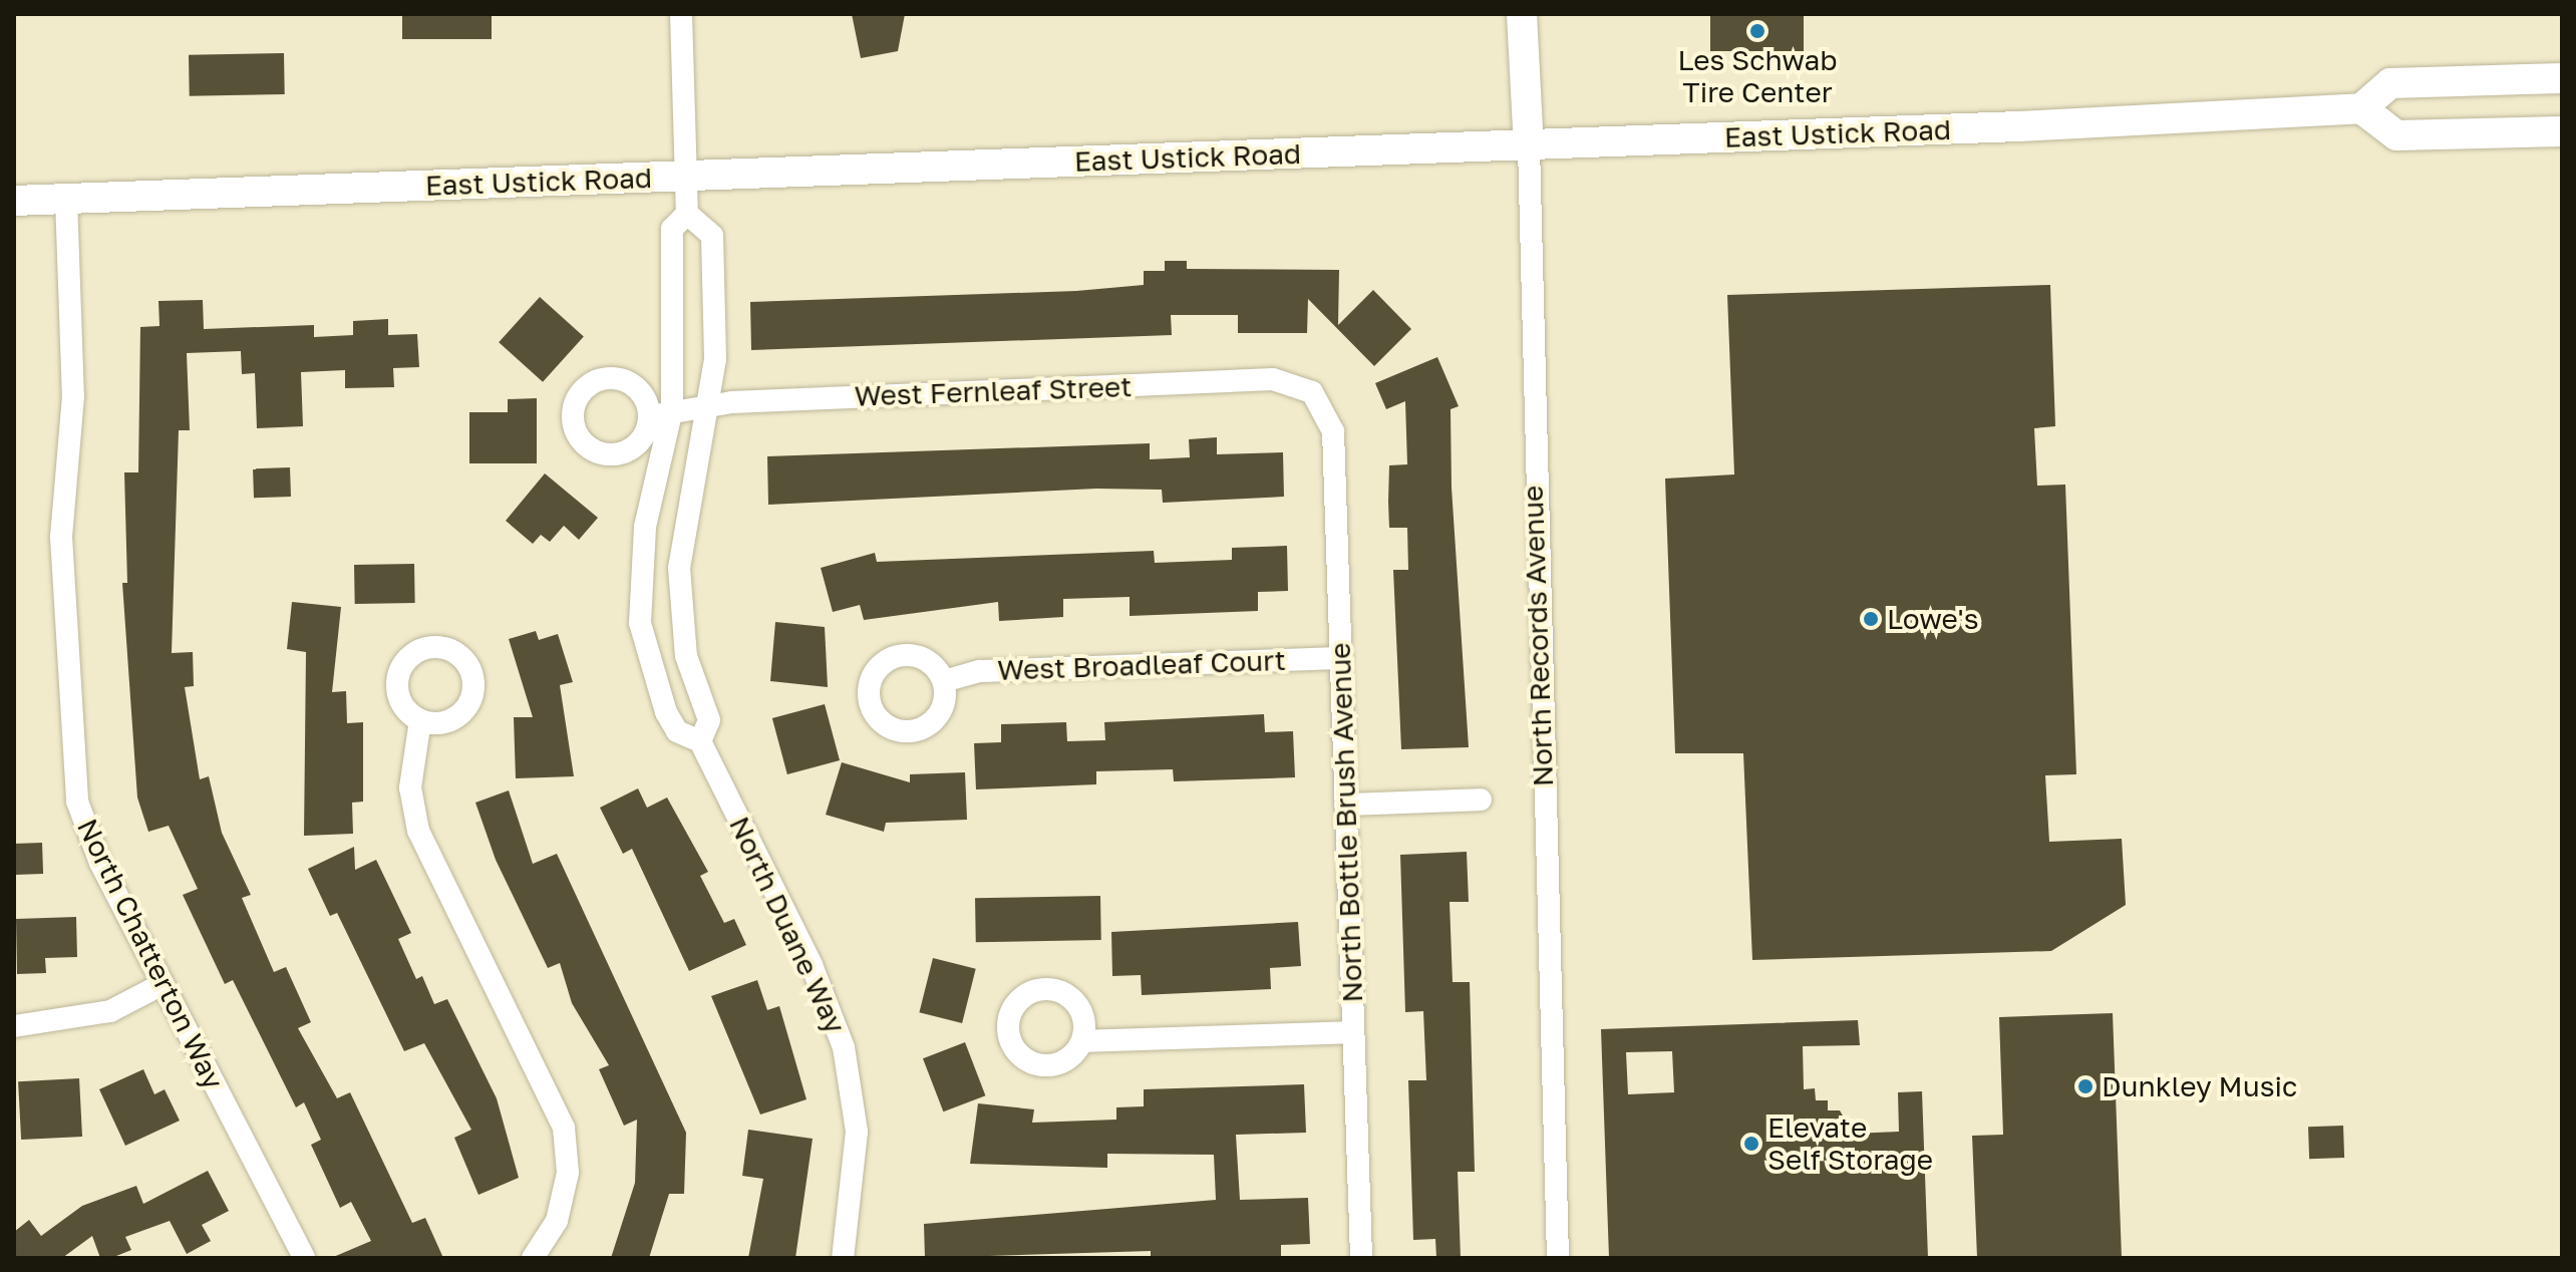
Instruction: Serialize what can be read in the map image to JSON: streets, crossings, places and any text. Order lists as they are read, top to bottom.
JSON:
{
  "streets": {
    "main road": ["East Ustick Road", "North Records Avenue"],
    "street": [
      "West Fernleaf Street",
      "West Broadleaf Court",
      "North Bottle Brush Avenue",
      "North Duane Way",
      "North Chatterton Way"
    ]
  },
  "crossings": [
    ["East Ustick Road", "North Records Avenue"],
    ["East Ustick Road", "North Duane Way"],
    ["East Ustick Road", "North Chatterton Way"],
    ["West Fernleaf Street", "North Bottle Brush Avenue"],
    ["West Fernleaf Street", "North Duane Way"],
    ["West Broadleaf Court", "North Bottle Brush Avenue"]
  ],
  "places": [
    "Les Schwab Tire Center",
    "Lowe's",
    "Dunkley Music",
    "Elevate Self Storage"
  ]
}
